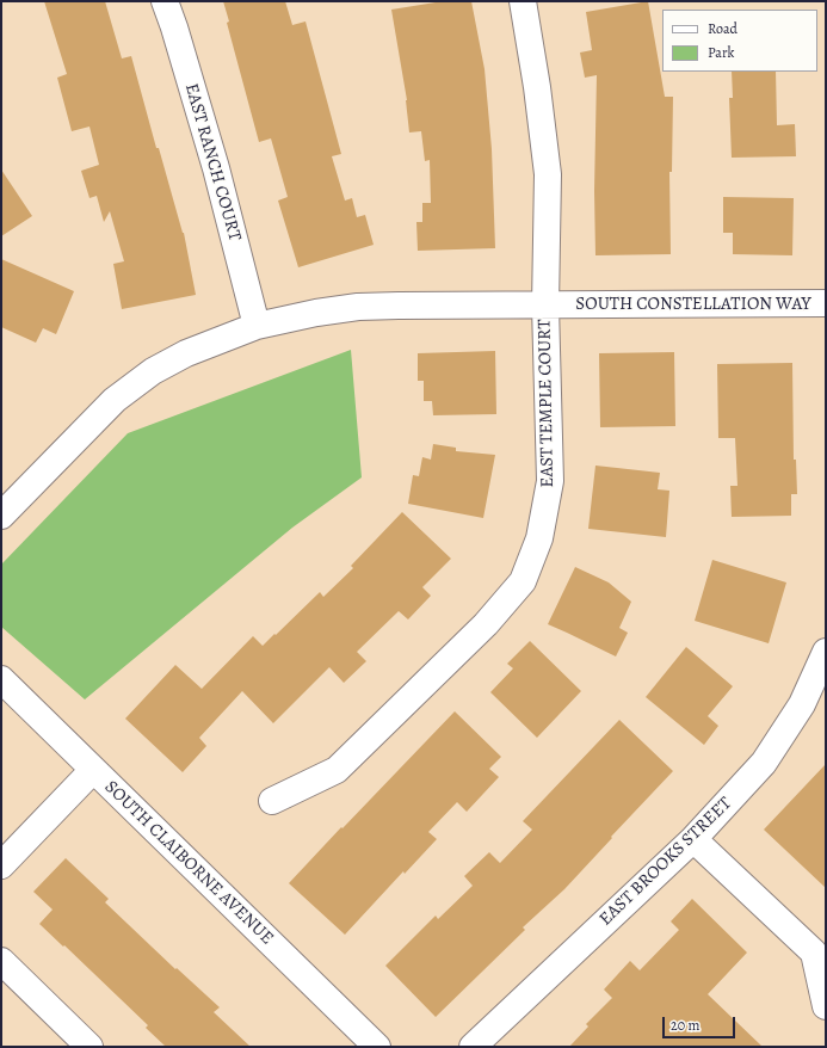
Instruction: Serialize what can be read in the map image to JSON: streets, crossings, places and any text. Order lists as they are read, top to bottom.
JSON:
{
  "streets": {
    "street": [
      "EAST RANCH COURT",
      "SOUTH CONSTELLATION WAY",
      "EAST TEMPLE COURT",
      "EAST BROOKS STREET",
      "SOUTH CLAIBORNE AVENUE"
    ]
  },
  "crossings": [
    ["EAST RANCH COURT", "SOUTH CONSTELLATION WAY"],
    ["SOUTH CONSTELLATION WAY", "EAST TEMPLE COURT"]
  ],
  "legend": ["Road", "Park"],
  "scale_bar": "20 m"
}
